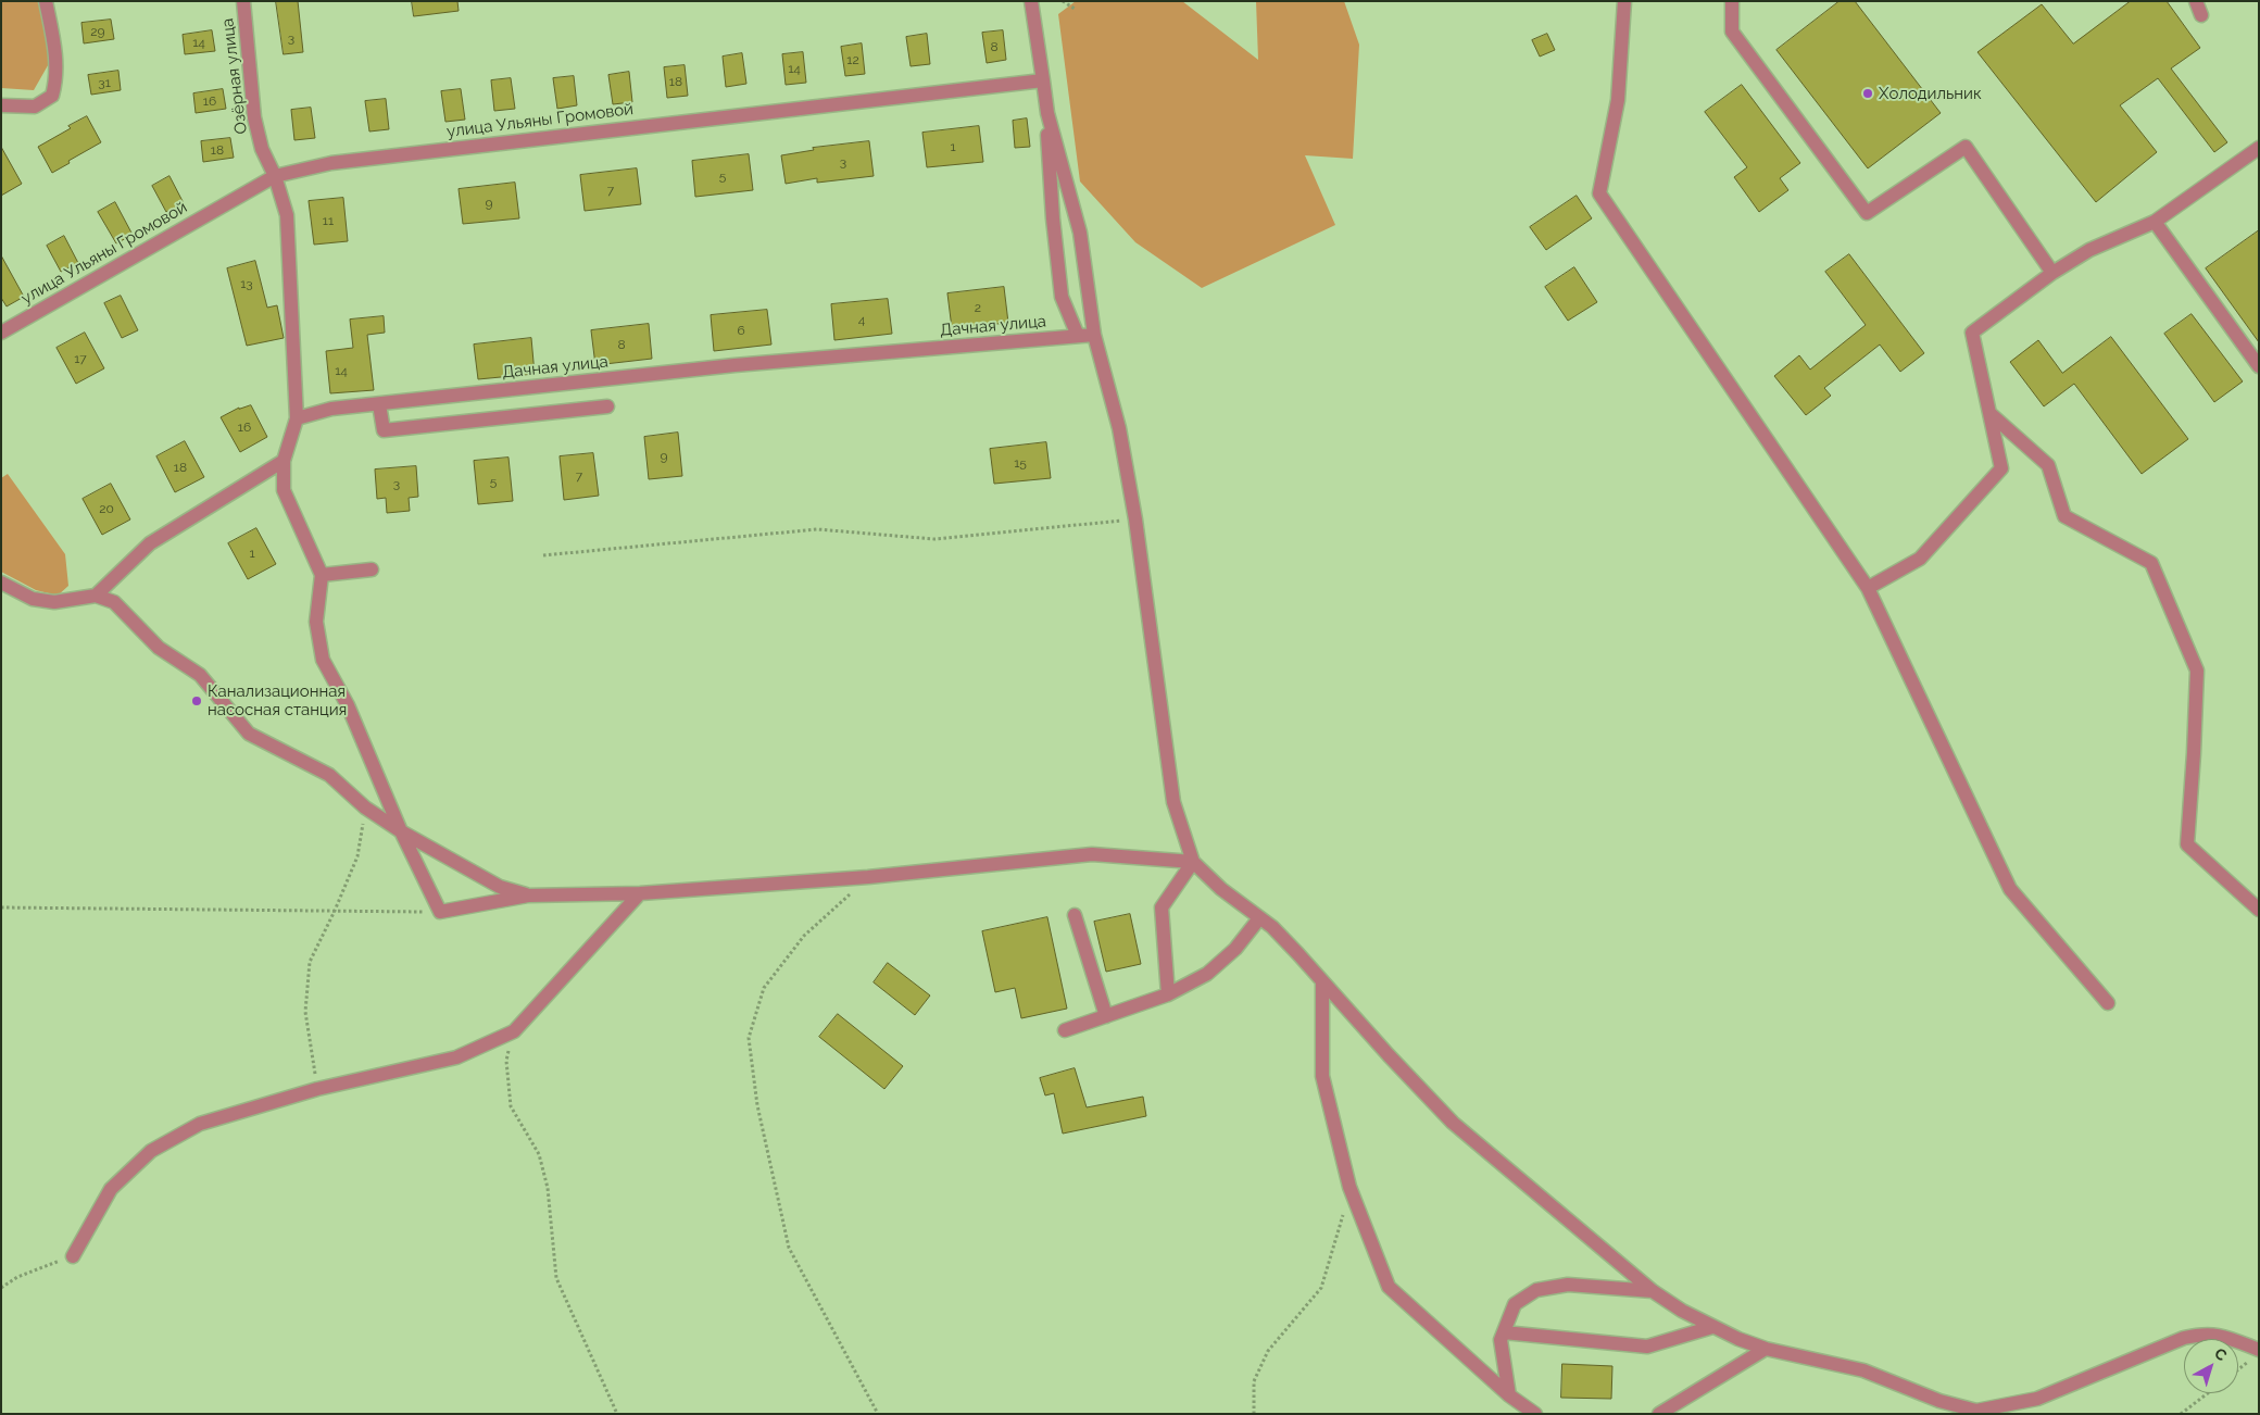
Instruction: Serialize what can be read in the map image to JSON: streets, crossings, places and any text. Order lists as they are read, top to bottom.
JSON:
{
  "streets": {
    "street": ["Озёрная улица", "улица Ульяны Громовой", "Дачная улица"]
  },
  "crossings": [
    ["Озёрная улица", "улица Ульяны Громовой"],
    ["Озёрная улица", "Дачная улица"]
  ],
  "places": ["Холодильник", "Канализационная насосная станция"],
  "house_numbers": [
    "29",
    "3",
    "14",
    "8",
    "12",
    "14",
    "18",
    "31",
    "16",
    "1",
    "18",
    "3",
    "5",
    "7",
    "9",
    "11",
    "13",
    "2",
    "4",
    "6",
    "8",
    "17",
    "14",
    "16",
    "9",
    "15",
    "18",
    "7",
    "5",
    "3",
    "20",
    "1"
  ],
  "north": "top right"
}
